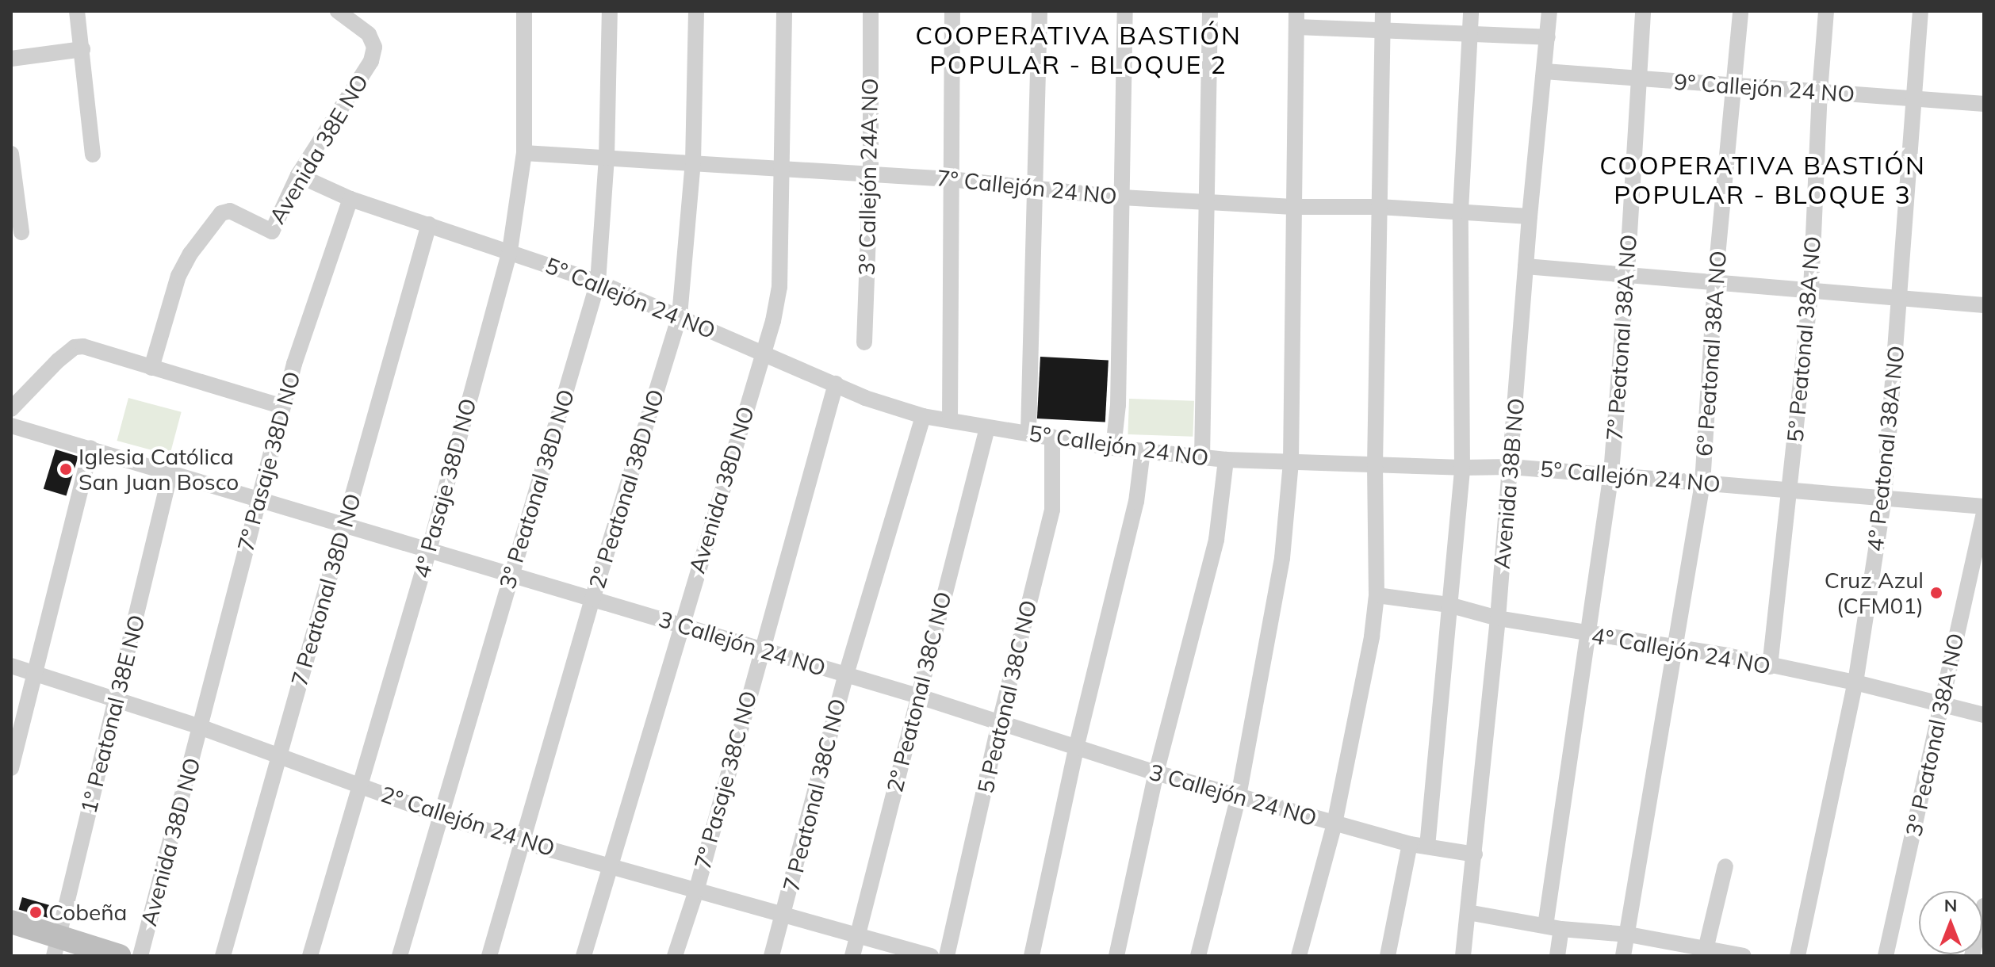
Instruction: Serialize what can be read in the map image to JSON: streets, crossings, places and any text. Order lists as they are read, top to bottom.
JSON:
{
  "streets": {
    "street": [
      "9° Callejón 24 NO",
      "Avenida 38E NO",
      "3° Callejón 24A NO",
      "7° Callejón 24 NO",
      "5° Callejón 24 NO",
      "7° Peatonal 38A NO",
      "5° Peatonal 38A NO",
      "6º Peatonal 38A NO",
      "4° Peatonal 38A NO",
      "7° Pasaje 38D NO",
      "Avenida 38B NO",
      "4° Pasaje 38D NO",
      "3° Peatonal 38D NO",
      "2° Peatonal 38D NO",
      "Avenida 38D NO",
      "7 Peatonal 38D NO",
      "3 Callejón 24 NO",
      "4° Callejón 24 NO",
      "2° Peatonal 38C NO",
      "5 Peatonal 38C NO",
      "1° Peatonal 38E NO",
      "3° Peatonal 38A NO",
      "7° Pasaje 38C NO",
      "7 Peatonal 38C NO",
      "2° Callejón 24 NO"
    ]
  },
  "crossings": [
    ["9° Callejón 24 NO", "7° Peatonal 38A NO"],
    ["9° Callejón 24 NO", "5° Peatonal 38A NO"],
    ["9° Callejón 24 NO", "6º Peatonal 38A NO"],
    ["9° Callejón 24 NO", "4° Peatonal 38A NO"],
    ["9° Callejón 24 NO", "Avenida 38B NO"],
    ["Avenida 38E NO", "5° Callejón 24 NO"],
    ["3° Callejón 24A NO", "7° Callejón 24 NO"],
    ["7° Callejón 24 NO", "Avenida 38B NO"],
    ["7° Callejón 24 NO", "4° Pasaje 38D NO"],
    ["7° Callejón 24 NO", "3° Peatonal 38D NO"],
    ["7° Callejón 24 NO", "2° Peatonal 38D NO"],
    ["7° Callejón 24 NO", "Avenida 38D NO"],
    ["5° Callejón 24 NO", "7° Peatonal 38A NO"],
    ["5° Callejón 24 NO", "5° Peatonal 38A NO"],
    ["5° Callejón 24 NO", "6º Peatonal 38A NO"],
    ["5° Callejón 24 NO", "4° Peatonal 38A NO"],
    ["5° Callejón 24 NO", "7° Pasaje 38D NO"],
    ["5° Callejón 24 NO", "Avenida 38B NO"],
    ["5° Callejón 24 NO", "4° Pasaje 38D NO"],
    ["5° Callejón 24 NO", "3° Peatonal 38D NO"],
    ["5° Callejón 24 NO", "2° Peatonal 38D NO"],
    ["5° Callejón 24 NO", "Avenida 38D NO"],
    ["5° Callejón 24 NO", "7 Peatonal 38D NO"],
    ["5° Callejón 24 NO", "2° Peatonal 38C NO"],
    ["5° Callejón 24 NO", "5 Peatonal 38C NO"],
    ["5° Callejón 24 NO", "7° Pasaje 38C NO"],
    ["5° Callejón 24 NO", "7 Peatonal 38C NO"],
    ["7° Peatonal 38A NO", "4° Callejón 24 NO"],
    ["5° Peatonal 38A NO", "4° Callejón 24 NO"],
    ["6º Peatonal 38A NO", "4° Callejón 24 NO"],
    ["4° Peatonal 38A NO", "4° Callejón 24 NO"],
    ["7° Pasaje 38D NO", "Avenida 38D NO"],
    ["7° Pasaje 38D NO", "3 Callejón 24 NO"],
    ["7° Pasaje 38D NO", "2° Callejón 24 NO"],
    ["Avenida 38B NO", "3 Callejón 24 NO"],
    ["Avenida 38B NO", "4° Callejón 24 NO"],
    ["4° Pasaje 38D NO", "3 Callejón 24 NO"],
    ["4° Pasaje 38D NO", "2° Callejón 24 NO"],
    ["3° Peatonal 38D NO", "3 Callejón 24 NO"],
    ["3° Peatonal 38D NO", "2° Callejón 24 NO"],
    ["2° Peatonal 38D NO", "3 Callejón 24 NO"],
    ["2° Peatonal 38D NO", "2° Callejón 24 NO"],
    ["Avenida 38D NO", "3 Callejón 24 NO"],
    ["Avenida 38D NO", "2° Callejón 24 NO"],
    ["7 Peatonal 38D NO", "3 Callejón 24 NO"],
    ["7 Peatonal 38D NO", "2° Callejón 24 NO"],
    ["3 Callejón 24 NO", "2° Peatonal 38C NO"],
    ["3 Callejón 24 NO", "5 Peatonal 38C NO"],
    ["3 Callejón 24 NO", "1° Peatonal 38E NO"],
    ["3 Callejón 24 NO", "7° Pasaje 38C NO"],
    ["3 Callejón 24 NO", "7 Peatonal 38C NO"],
    ["4° Callejón 24 NO", "3° Peatonal 38A NO"],
    ["2° Peatonal 38C NO", "2° Callejón 24 NO"],
    ["1° Peatonal 38E NO", "2° Callejón 24 NO"],
    ["7° Pasaje 38C NO", "2° Callejón 24 NO"],
    ["7 Peatonal 38C NO", "2° Callejón 24 NO"]
  ],
  "districts": ["COOPERATIVA BASTIÓN POPULAR - BLOQUE 2", "COOPERATIVA BASTIÓN POPULAR - BLOQUE 3"],
  "places": ["Iglesia Católica San Juan Bosco", "Cruz Azul (CFM01)", "Cobeña"],
  "north": "top"
}
